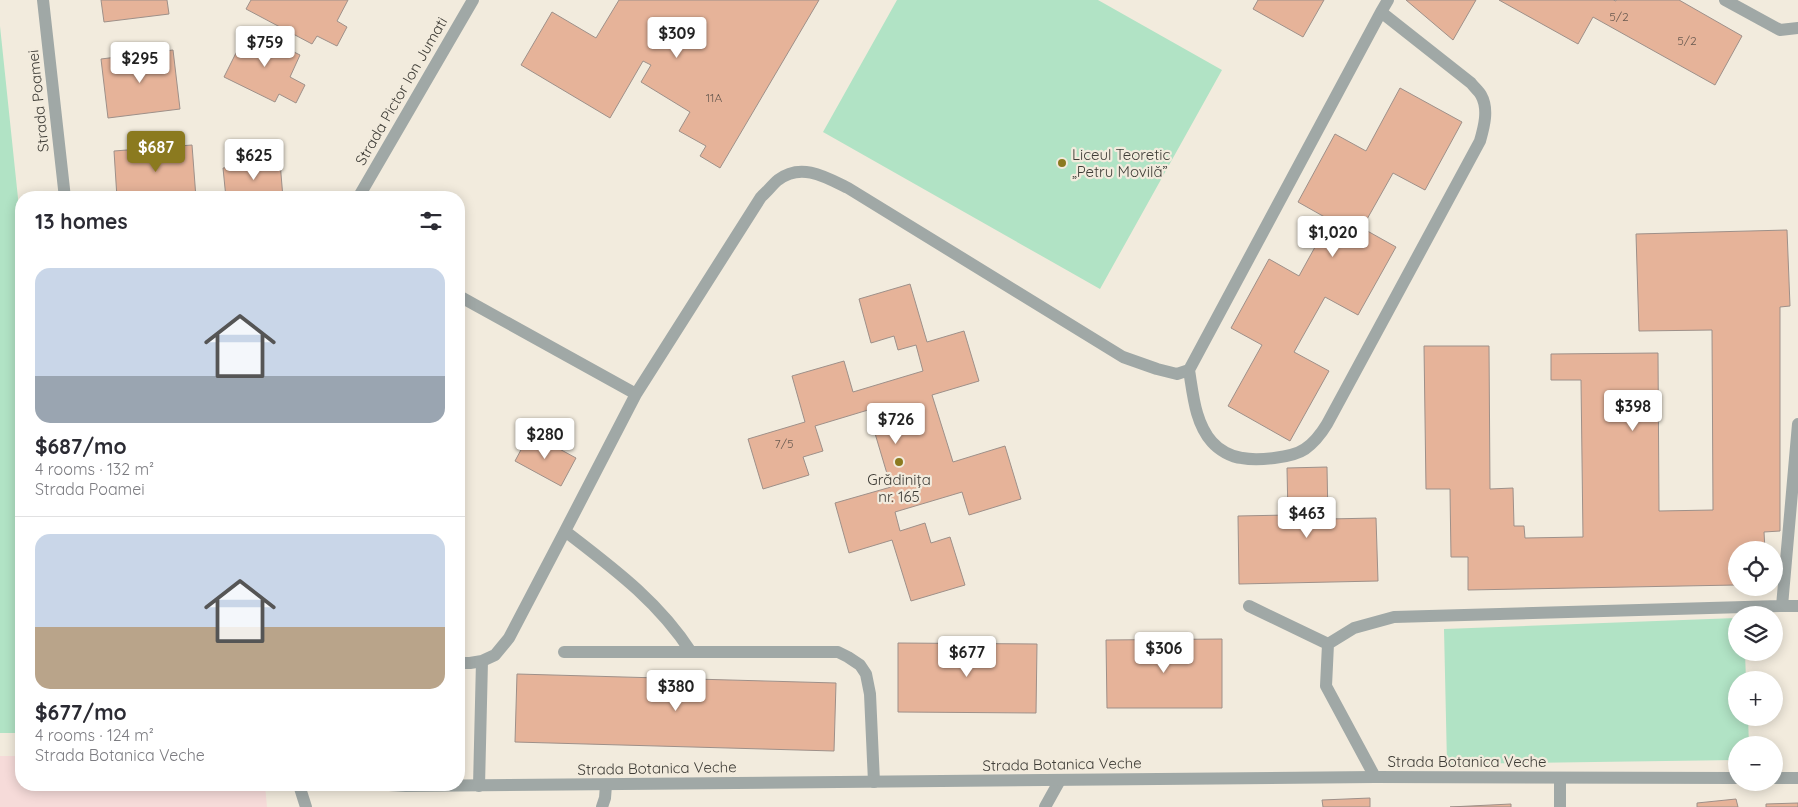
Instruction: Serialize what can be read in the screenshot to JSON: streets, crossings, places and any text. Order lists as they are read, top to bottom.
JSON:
{
  "streets": {
    "street": ["Strada Pictor Ion Jumati", "Strada Poamei", "Strada Botanica Veche"]
  },
  "places": ["Liceul Teoretic „Petru Movilă”", "Grădinița nr. 165"],
  "house_numbers": [
    "5/2",
    "5/2",
    "11A",
    "7/5"
  ],
  "page": {
    "price": [
      "$309",
      "$759",
      "$295",
      "$687",
      "$625",
      "$1,020",
      "$398",
      "$726",
      "$280",
      "$463",
      "$306",
      "$677",
      "$380"
    ],
    "heading": "13 homes",
    "list": [
      {
        "name": "$687/mo",
        "note": "4 rooms · 132 m² · Strada Poamei"
      },
      {
        "name": "$677/mo",
        "note": "4 rooms · 124 m² · Strada Botanica Veche"
      }
    ],
    "map_buttons": ["+", "−"]
  }
}
